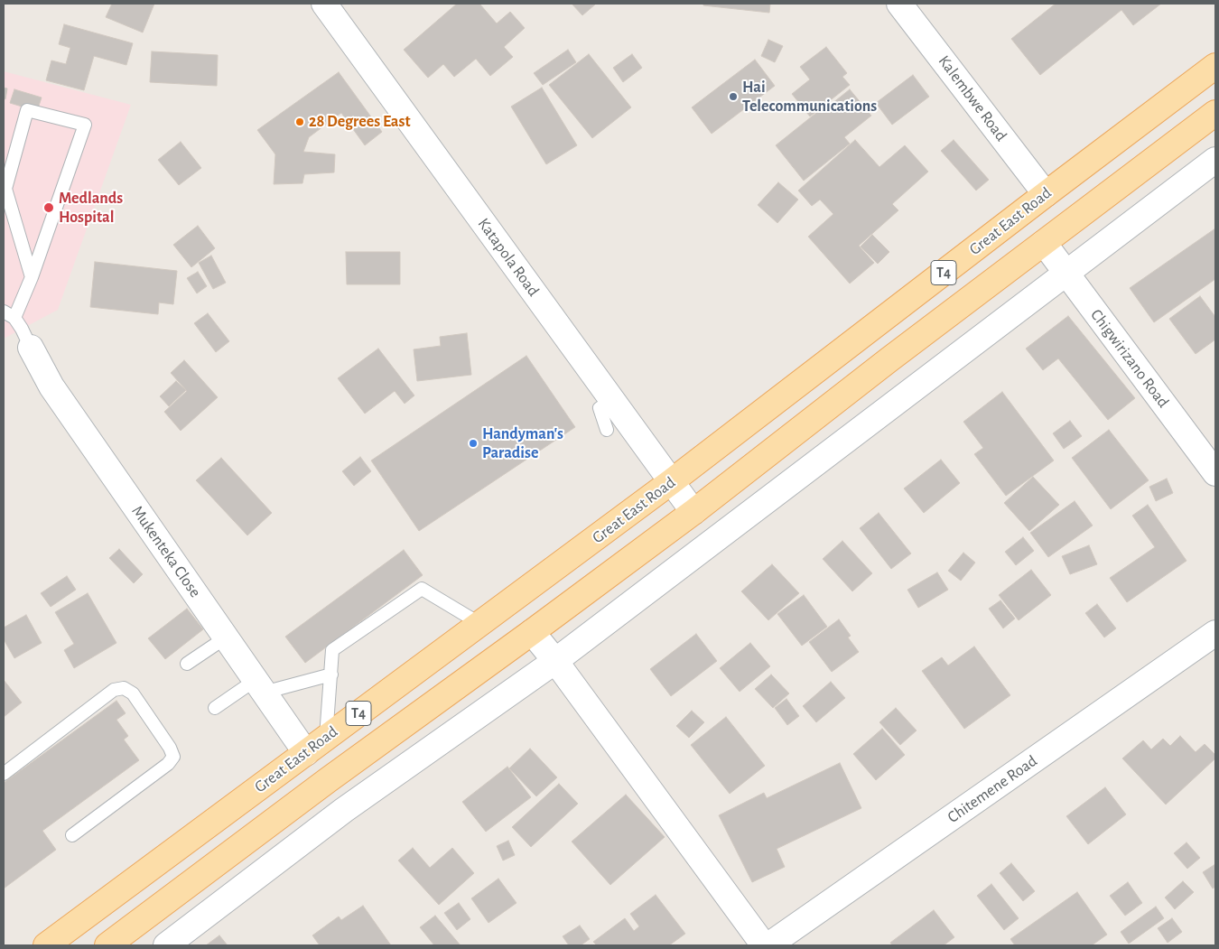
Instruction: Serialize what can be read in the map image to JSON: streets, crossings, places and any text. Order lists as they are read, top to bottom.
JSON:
{
  "streets": {
    "main road": ["Great East Road", "T4"],
    "street": [
      "Kalembwe Road",
      "Katapola Road",
      "Chigwirizano Road",
      "Mukenteka Close",
      "Chitemene Road"
    ]
  },
  "crossings": [
    ["Kalembwe Road", "Great East Road"],
    ["Great East Road", "Katapola Road"],
    ["Great East Road", "Mukenteka Close"],
    ["Katapola Road", "T4"],
    ["T4", "Chigwirizano Road"]
  ],
  "places": [
    "Hai Telecommunications",
    "28 Degrees East",
    "Medlands Hospital",
    "Handyman's Paradise"
  ]
}
